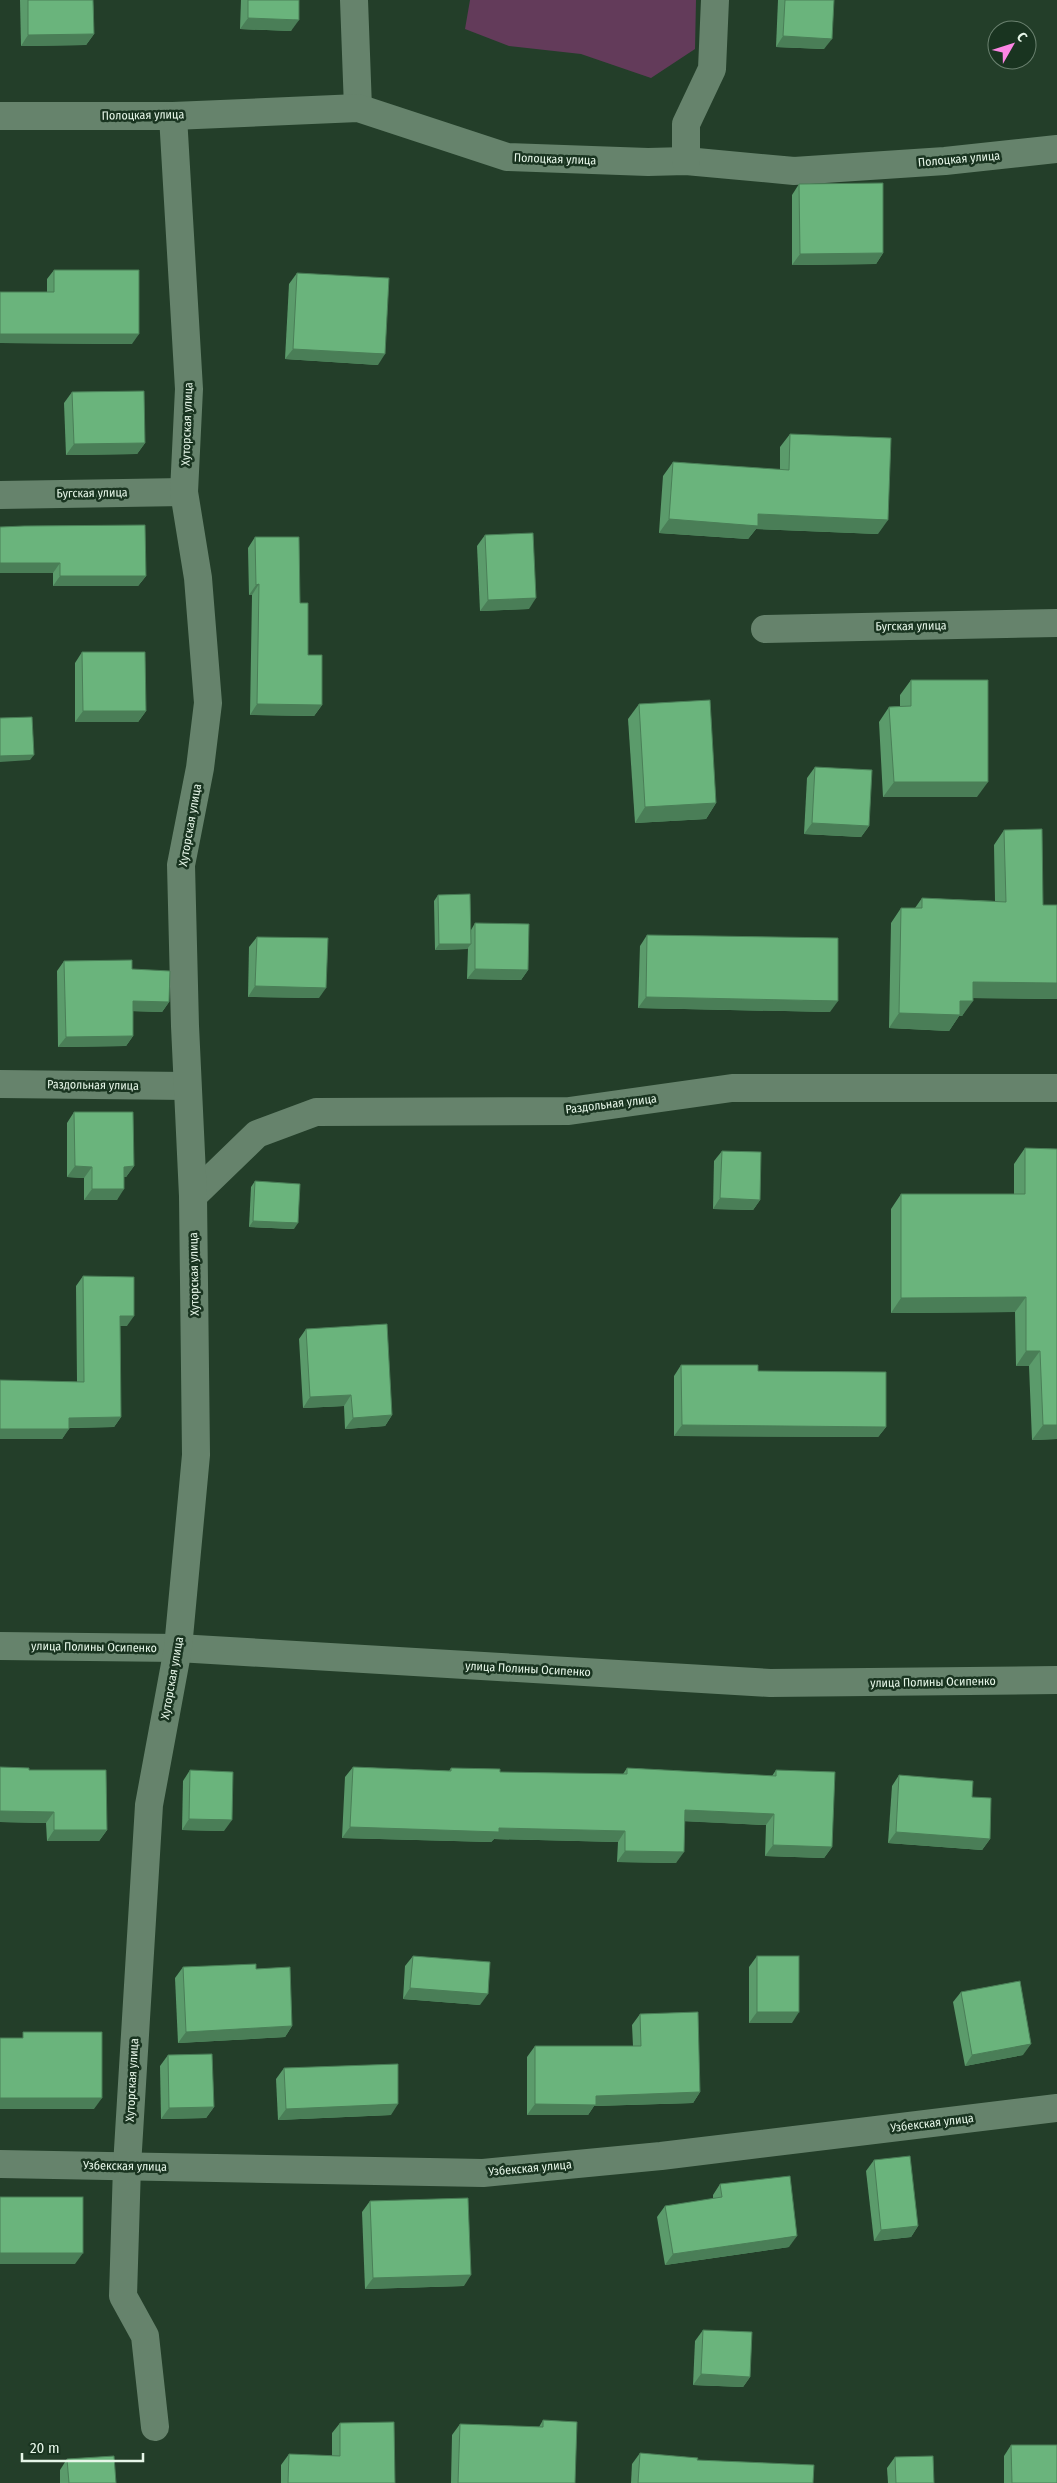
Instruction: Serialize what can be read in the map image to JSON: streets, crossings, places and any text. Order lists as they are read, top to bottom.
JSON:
{
  "streets": {
    "street": [
      "Полоцкая улица",
      "Хуторская улица",
      "Бугская улица",
      "Раздольная улица",
      "улица Полины Осипенко",
      "Узбекская улица"
    ]
  },
  "crossings": [
    ["Полоцкая улица", "Хуторская улица"],
    ["Хуторская улица", "Бугская улица"],
    ["Хуторская улица", "Раздольная улица"],
    ["Хуторская улица", "улица Полины Осипенко"],
    ["Хуторская улица", "Узбекская улица"]
  ],
  "scale_bar": "20 m",
  "north": "top right"
}
